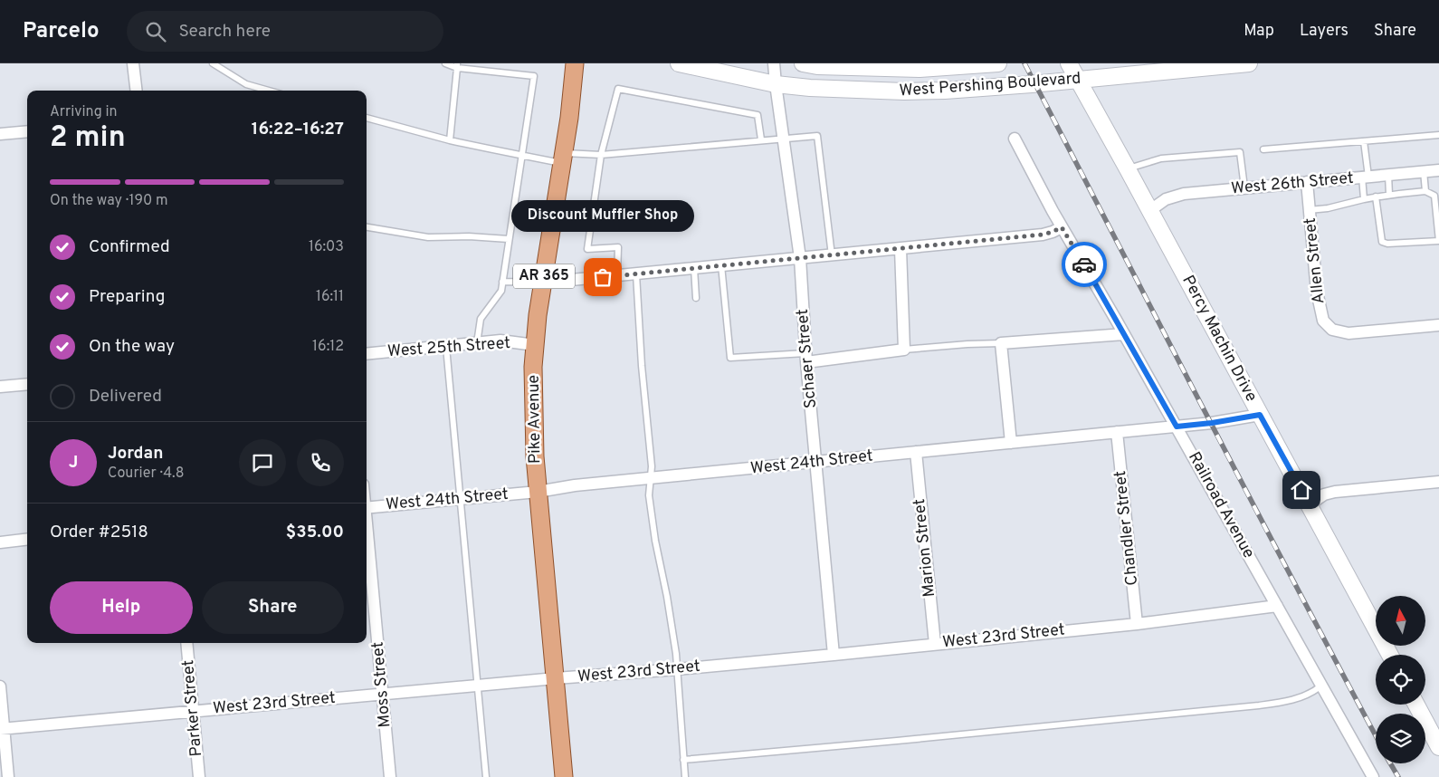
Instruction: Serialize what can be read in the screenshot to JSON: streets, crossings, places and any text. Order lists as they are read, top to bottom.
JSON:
{
  "streets": {
    "main road": [
      "West Pershing Boulevard",
      "AR 365",
      "Percy Machin Drive",
      "Pike Avenue"
    ],
    "street": [
      "West 26th Street",
      "Allen Street",
      "West 25th Street",
      "Schaer Street",
      "West 24th Street",
      "Railroad Avenue",
      "Chandler Street",
      "Marion Street",
      "West 23rd Street",
      "Moss Street",
      "Parker Street"
    ]
  },
  "crossings": [
    ["West Pershing Boulevard", "Percy Machin Drive"],
    ["West Pershing Boulevard", "Schaer Street"],
    ["West 26th Street", "Allen Street"],
    ["West 26th Street", "Percy Machin Drive"],
    ["Percy Machin Drive", "West 24th Street"],
    ["West 25th Street", "Pike Avenue"],
    ["Schaer Street", "West 24th Street"],
    ["Schaer Street", "West 23rd Street"],
    ["Pike Avenue", "West 24th Street"],
    ["Pike Avenue", "West 23rd Street"],
    ["West 24th Street", "Railroad Avenue"],
    ["West 24th Street", "Chandler Street"],
    ["West 24th Street", "Marion Street"],
    ["Railroad Avenue", "West 23rd Street"],
    ["Chandler Street", "West 23rd Street"],
    ["Marion Street", "West 23rd Street"],
    ["West 23rd Street", "Moss Street"],
    ["West 23rd Street", "Parker Street"]
  ],
  "places": ["Discount Muffler Shop"],
  "north": "top",
  "page": {
    "header": "Parcelo",
    "search": "Search here",
    "nav": ["Map", "Layers", "Share"],
    "heading": ["2 min", "Arriving in", "16:22–16:27"],
    "panel": [
      "Jordan",
      "Courier · 4.8",
      "Order #2518",
      "$35.00"
    ],
    "bar": "On the way · 190 m",
    "bubble": "Discount Muffler Shop",
    "list": [
      ["Confirmed", "16:03"],
      ["Preparing", "16:11"],
      ["On the way", "16:12"],
      "Delivered"
    ],
    "round": "J",
    "buttons": ["Help", "Share"]
  }
}
